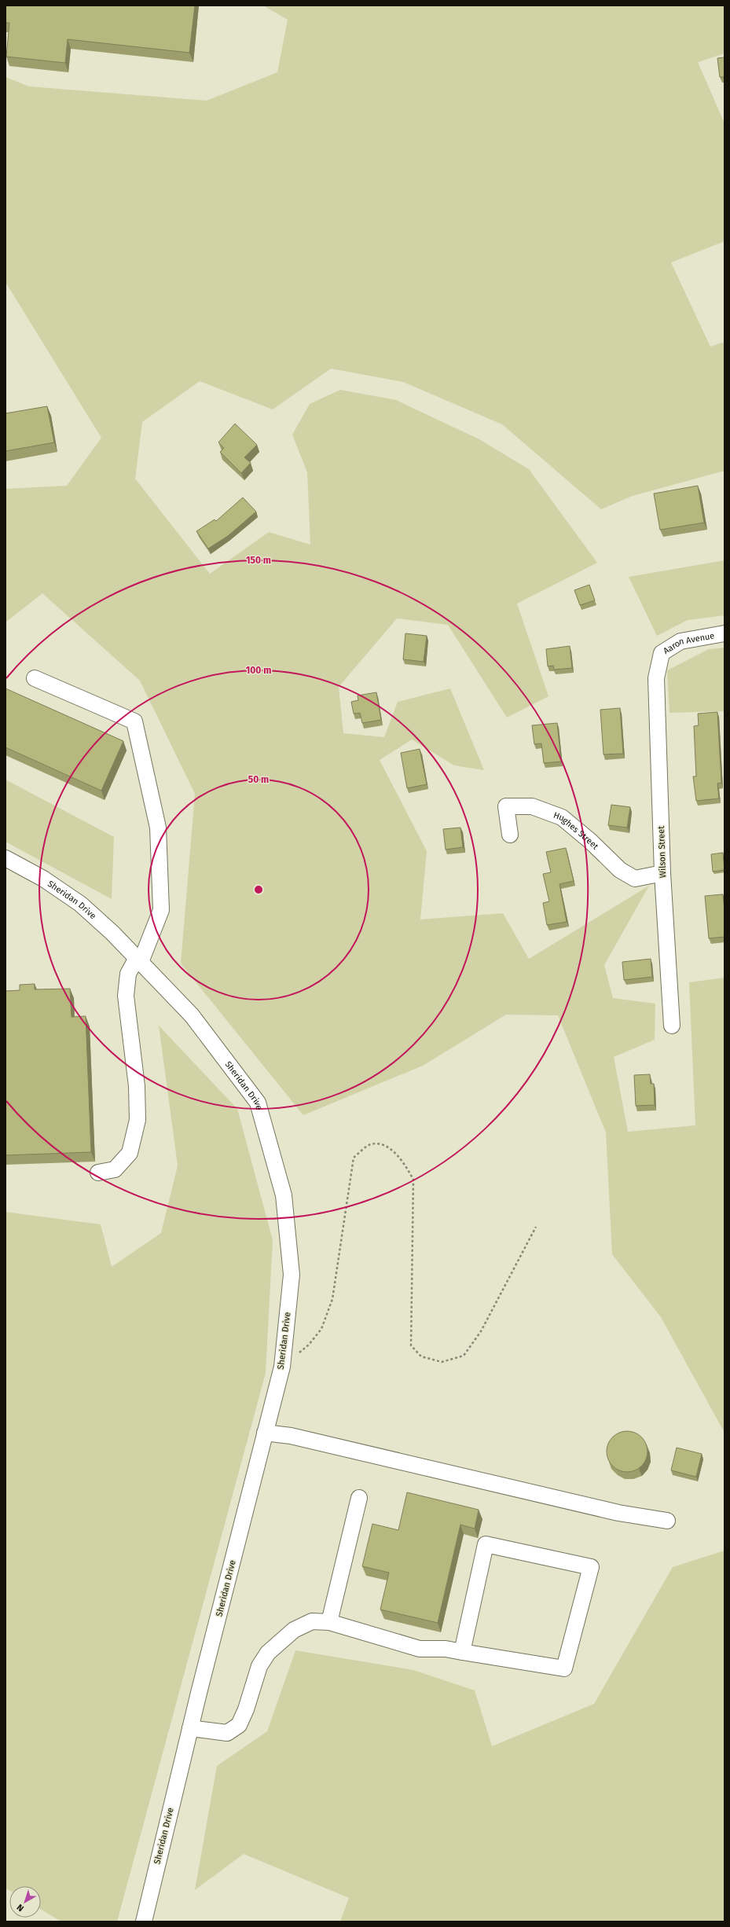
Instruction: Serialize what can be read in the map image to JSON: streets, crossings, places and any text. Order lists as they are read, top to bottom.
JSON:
{
  "streets": {
    "street": [
      "Aaron Avenue",
      "Hughes Street",
      "Wilson Street",
      "Sheridan Drive"
    ]
  },
  "crossings": [
    ["Aaron Avenue", "Wilson Street"],
    ["Hughes Street", "Wilson Street"]
  ],
  "north": "bottom left",
  "rings": ["150 m", "100 m", "50 m"]
}
